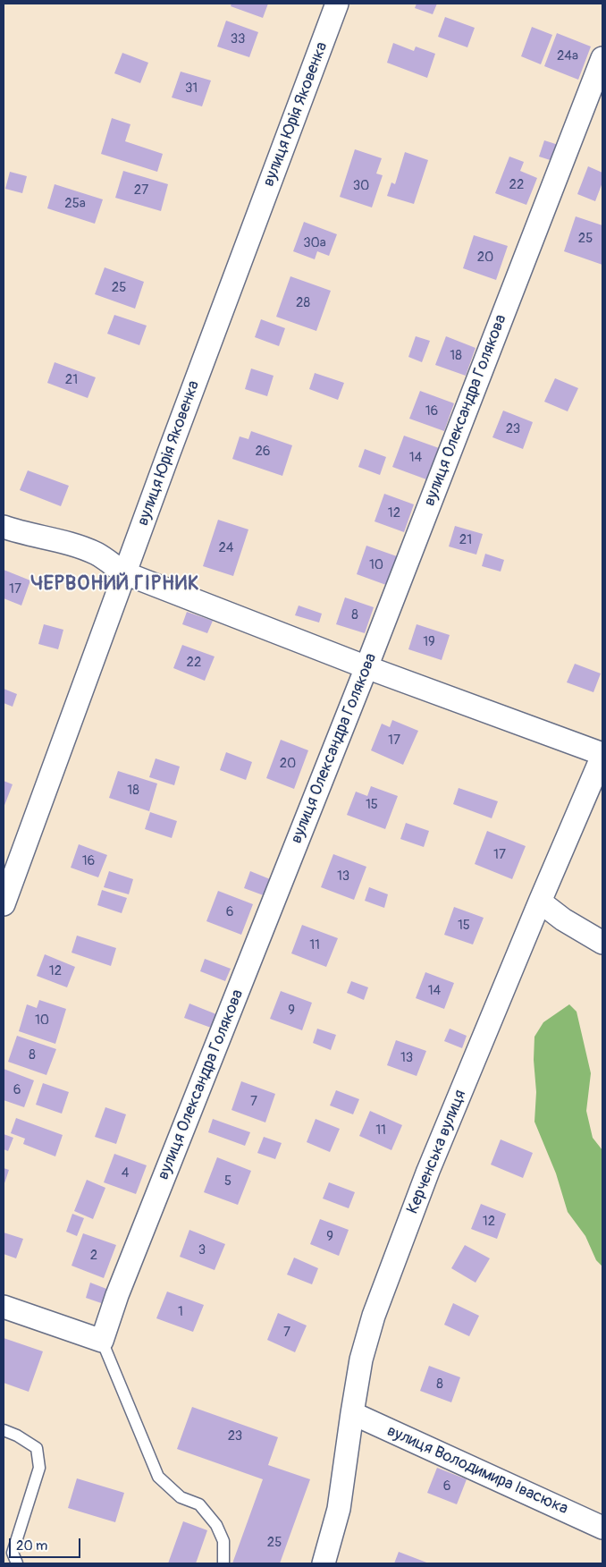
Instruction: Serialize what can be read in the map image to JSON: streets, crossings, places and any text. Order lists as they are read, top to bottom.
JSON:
{
  "streets": {
    "street": [
      "вулиця Юрія Яковенка",
      "вулиця Олександра Голякова",
      "Керченська вулиця",
      "вулиця Володимира Івасюка"
    ]
  },
  "crossings": [
    ["Керченська вулиця", "вулиця Володимира Івасюка"]
  ],
  "districts": ["ЧЕРВОНИЙ ГІРНИК"],
  "house_numbers": [
    "33",
    "24а",
    "31",
    "22",
    "30",
    "27",
    "25а",
    "25",
    "30а",
    "20",
    "25",
    "28",
    "18",
    "21",
    "16",
    "23",
    "26",
    "14",
    "12",
    "21",
    "24",
    "10",
    "17",
    "8",
    "19",
    "22",
    "17",
    "20",
    "18",
    "15",
    "17",
    "16",
    "13",
    "6",
    "15",
    "11",
    "12",
    "14",
    "9",
    "10",
    "8",
    "13",
    "6",
    "7",
    "11",
    "4",
    "5",
    "12",
    "9",
    "3",
    "2",
    "1",
    "7",
    "8",
    "23",
    "6",
    "25"
  ],
  "scale_bar": "20 m"
}
